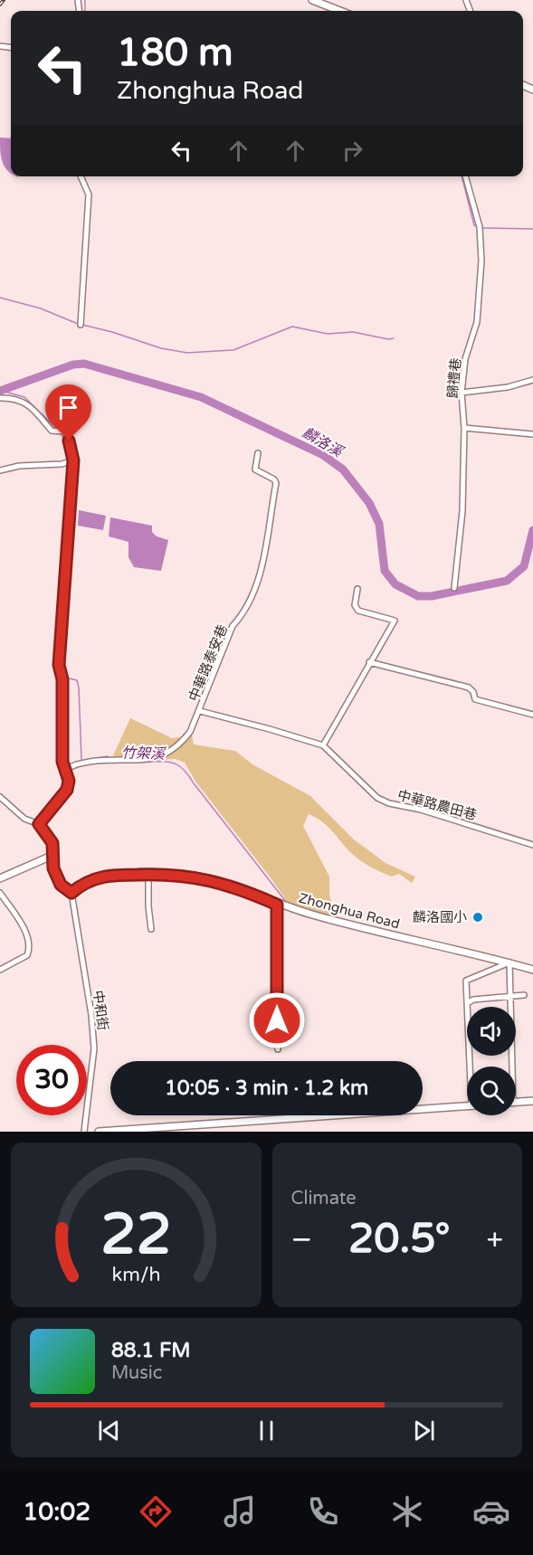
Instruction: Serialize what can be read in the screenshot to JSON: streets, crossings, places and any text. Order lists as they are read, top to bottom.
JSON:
{
  "streets": {
    "street": [
      "歸禮巷",
      "中華路泰安巷",
      "中華路農田巷",
      "Zhonghua Road",
      "中和街"
    ]
  },
  "crossings": [
    ["中華路泰安巷", "中華路農田巷"],
    ["Zhonghua Road", "中和街"]
  ],
  "water": ["麟洛溪", "竹架溪"],
  "places": ["麟洛國小"],
  "page": {
    "turn": ["180 m", "Zhonghua Road"],
    "limit": "30",
    "trip": "10:05 · 3 min · 1.2 km",
    "tile": "Climate",
    "heat": ["−", "20.5°", "+"],
    "song": ["88.1 FM", "Music"],
    "tabs": "10:02",
    "gauge": ["22", "km/h"]
  }
}
